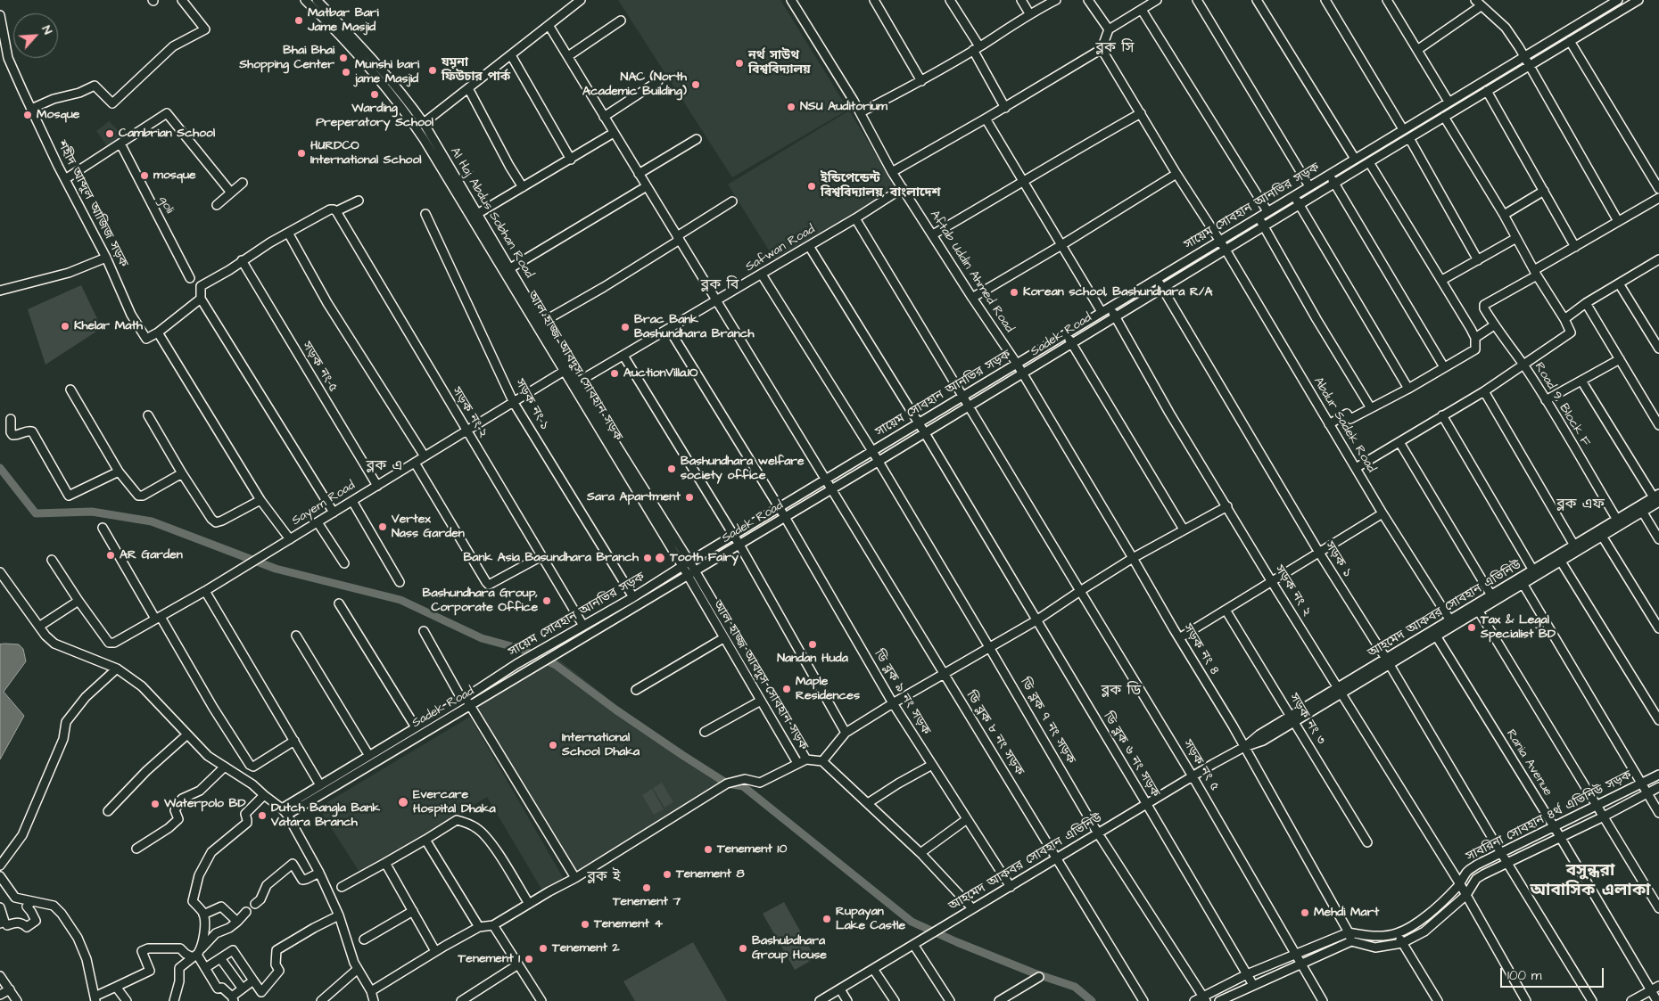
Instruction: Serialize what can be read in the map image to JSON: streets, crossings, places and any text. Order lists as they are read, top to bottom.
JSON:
{
  "streets": {
    "street": [
      "শহীদ আব্দুল আজিজ সড়ক",
      "goli",
      "সায়েম সোবহান আনভির সড়ক",
      "Al Haj Abdus Sobhan Road",
      "Safwan Road",
      "Aftab Uddin Ahmed Road",
      "Sadek Road",
      "আল হাজ্জ আবদুস সোবহান সড়ক",
      "সড়ক নং-৫",
      "সড়ক নং-১",
      "Road 9, Block F",
      "সড়ক নং-২",
      "Abdur Sadek Road",
      "Sayem Road",
      "সড়ক ১",
      "সড়ক নং ২",
      "আহমেদ আকবর সোবহান এভিনিউ",
      "সড়ক নং ৪",
      "ডি ব্লক ৯ নং সড়ক",
      "সড়ক নং ৩",
      "ডি ব্লক ৭ নং সড়ক",
      "ডি ব্লক ৮ নং সড়ক",
      "ডি ব্লক ৬ নং সড়ক",
      "Rania Avenue",
      "সড়ক নং ৫",
      "সাবরিনা সোবহান ৪র্থ এভিনিউ সড়ক"
    ]
  },
  "crossings": [
    ["সায়েম সোবহান আনভির সড়ক", "Al Haj Abdus Sobhan Road"],
    ["সায়েম সোবহান আনভির সড়ক", "Aftab Uddin Ahmed Road"],
    ["সায়েম সোবহান আনভির সড়ক", "Sadek Road"],
    ["সায়েম সোবহান আনভির সড়ক", "আল হাজ্জ আবদুস সোবহান সড়ক"],
    ["সায়েম সোবহান আনভির সড়ক", "সড়ক নং-১"],
    ["সায়েম সোবহান আনভির সড়ক", "সড়ক নং-২"],
    ["সায়েম সোবহান আনভির সড়ক", "Abdur Sadek Road"],
    ["সায়েম সোবহান আনভির সড়ক", "সড়ক ১"],
    ["সায়েম সোবহান আনভির সড়ক", "সড়ক নং ২"],
    ["সায়েম সোবহান আনভির সড়ক", "ডি ব্লক ৯ নং সড়ক"],
    ["সায়েম সোবহান আনভির সড়ক", "ডি ব্লক ৭ নং সড়ক"],
    ["সায়েম সোবহান আনভির সড়ক", "ডি ব্লক ৮ নং সড়ক"],
    ["সায়েম সোবহান আনভির সড়ক", "ডি ব্লক ৬ নং সড়ক"],
    ["সায়েম সোবহান আনভির সড়ক", "সড়ক নং ৫"],
    ["Al Haj Abdus Sobhan Road", "Safwan Road"],
    ["Al Haj Abdus Sobhan Road", "Sadek Road"],
    ["Al Haj Abdus Sobhan Road", "আল হাজ্জ আবদুস সোবহান সড়ক"],
    ["Safwan Road", "Aftab Uddin Ahmed Road"],
    ["Safwan Road", "ডি ব্লক ৯ নং সড়ক"],
    ["Safwan Road", "ডি ব্লক ৭ নং সড়ক"],
    ["Safwan Road", "ডি ব্লক ৮ নং সড়ক"],
    ["Safwan Road", "ডি ব্লক ৬ নং সড়ক"],
    ["Safwan Road", "সড়ক নং ৫"],
    ["Aftab Uddin Ahmed Road", "Sadek Road"],
    ["Aftab Uddin Ahmed Road", "সড়ক নং ৪"],
    ["Sadek Road", "আল হাজ্জ আবদুস সোবহান সড়ক"],
    ["Sadek Road", "সড়ক নং ২"],
    ["Sadek Road", "সড়ক নং ৪"],
    ["Sadek Road", "ডি ব্লক ৯ নং সড়ক"],
    ["Sadek Road", "ডি ব্লক ৭ নং সড়ক"],
    ["Sadek Road", "ডি ব্লক ৮ নং সড়ক"],
    ["Sadek Road", "ডি ব্লক ৬ নং সড়ক"],
    ["Sadek Road", "সড়ক নং ৫"],
    ["আল হাজ্জ আবদুস সোবহান সড়ক", "Sayem Road"],
    ["সড়ক নং-৫", "Sayem Road"],
    ["সড়ক নং-১", "Sayem Road"],
    ["Road 9, Block F", "আহমেদ আকবর সোবহান এভিনিউ"],
    ["সড়ক নং-২", "Sayem Road"],
    ["Abdur Sadek Road", "আহমেদ আকবর সোবহান এভিনিউ"],
    ["সড়ক ১", "আহমেদ আকবর সোবহান এভিনিউ"],
    ["সড়ক ১", "সাবরিনা সোবহান ৪র্থ এভিনিউ সড়ক"],
    ["সড়ক নং ২", "আহমেদ আকবর সোবহান এভিনিউ"],
    ["সড়ক নং ২", "সাবরিনা সোবহান ৪র্থ এভিনিউ সড়ক"],
    ["আহমেদ আকবর সোবহান এভিনিউ", "সড়ক নং ৪"],
    ["আহমেদ আকবর সোবহান এভিনিউ", "ডি ব্লক ৯ নং সড়ক"],
    ["আহমেদ আকবর সোবহান এভিনিউ", "সড়ক নং ৩"],
    ["আহমেদ আকবর সোবহান এভিনিউ", "ডি ব্লক ৭ নং সড়ক"],
    ["আহমেদ আকবর সোবহান এভিনিউ", "ডি ব্লক ৮ নং সড়ক"],
    ["আহমেদ আকবর সোবহান এভিনিউ", "ডি ব্লক ৬ নং সড়ক"],
    ["আহমেদ আকবর সোবহান এভিনিউ", "Rania Avenue"],
    ["আহমেদ আকবর সোবহান এভিনিউ", "সড়ক নং ৫"],
    ["সড়ক নং ৪", "সাবরিনা সোবহান ৪র্থ এভিনিউ সড়ক"],
    ["Rania Avenue", "সাবরিনা সোবহান ৪র্থ এভিনিউ সড়ক"]
  ],
  "districts": [
    "ব্লক সি",
    "ব্লক বি",
    "ব্লক এ",
    "ব্লক এফ",
    "ব্লক ডি",
    "বসুন্ধরা আবাসিক এলাকা",
    "ব্লক ই"
  ],
  "places": [
    "Matbar Bari Jame Masjid",
    "Bhai Bhai Shopping Center",
    "নর্থ সাউথ বিশ্ববিদ্যালয়",
    "যমুনা ফিউচার পার্ক",
    "Munshi bari jame Masjid",
    "NAC (North Academic Building)",
    "Warding Preperatory School",
    "NSU Auditorium",
    "Mosque",
    "Cambrian School",
    "HURDCO International School",
    "mosque",
    "ইন্ডিপেন্ডেন্ট বিশ্ববিদ্যালয়, বাংলাদেশ",
    "Korean school, Bashundhara R/A",
    "Khelar Math",
    "Brac Bank Bashundhara Branch",
    "AuctionVilla.IO",
    "Bashundhara welfare society office",
    "Sara Apartment",
    "Vertex Nass Garden",
    "AR Garden",
    "Bank Asia Basundhara Branch",
    "Tooth Fairy",
    "Bashundhara Group, Corporate Office",
    "Tax & Legal Specialist BD",
    "Nandan Huda",
    "Maple Residences",
    "International School Dhaka",
    "Evercare Hospital Dhaka",
    "Waterpolo BD",
    "Dutch Bangla Bank Vatara Branch",
    "Tenement 10",
    "Tenement 8",
    "Tenement 7",
    "Mehdi Mart",
    "Rupayan Lake Castle",
    "Tenement 4",
    "Tenement 2",
    "Bashubdhara Group House",
    "Tenement 1"
  ],
  "scale_bar": "100 m",
  "north": "top right"
}
